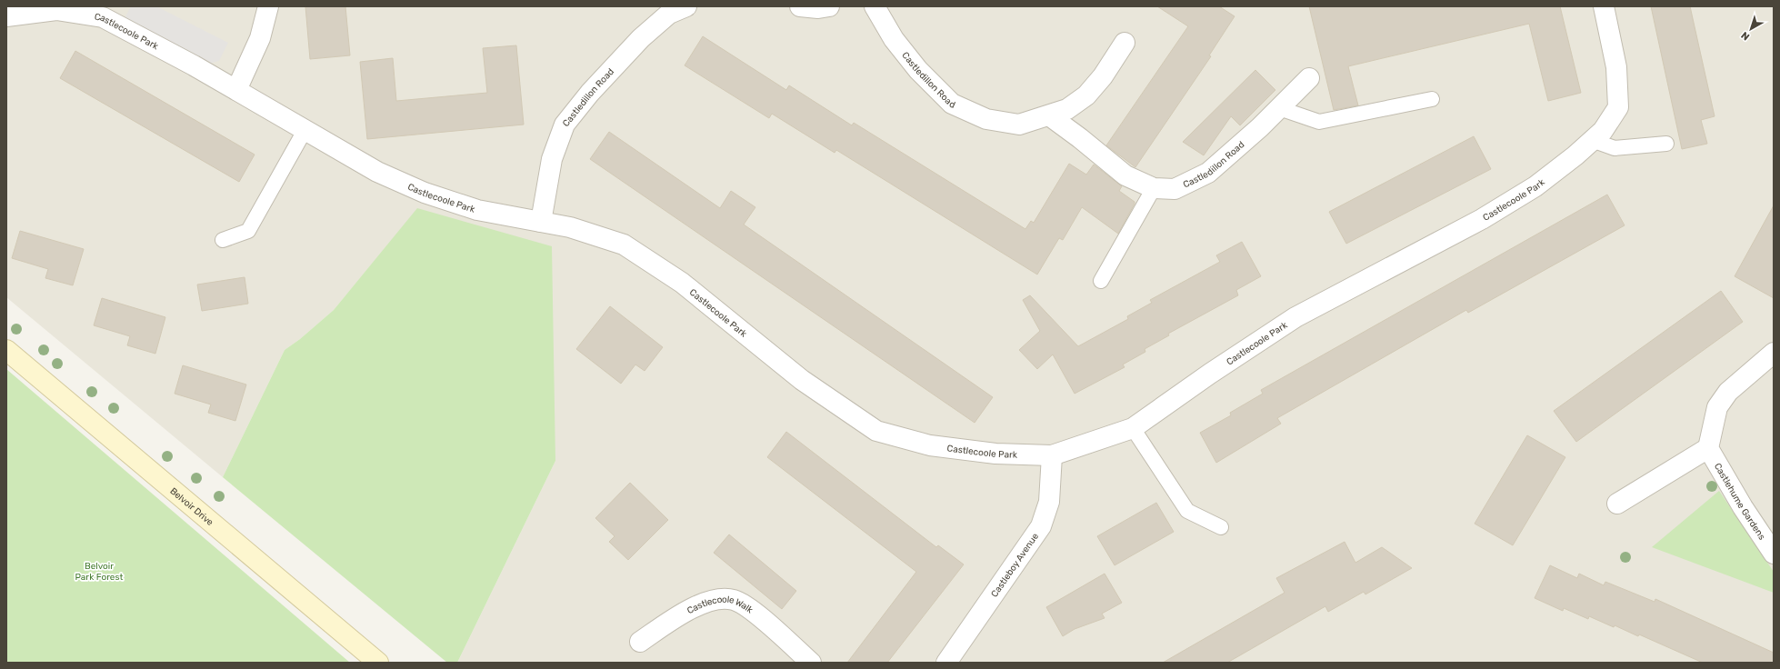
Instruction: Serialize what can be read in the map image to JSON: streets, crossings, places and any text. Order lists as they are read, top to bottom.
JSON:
{
  "streets": {
    "street": [
      "Castlecoole Park",
      "Castledillon Road",
      "Castlehume Gardens",
      "Belvoir Drive",
      "Castleboy Avenue",
      "Castlecoole Walk"
    ]
  },
  "crossings": [
    ["Castlecoole Park", "Castledillon Road"],
    ["Castlecoole Park", "Castleboy Avenue"]
  ],
  "parks": ["Belvoir Park Forest"],
  "north": "bottom left"
}
